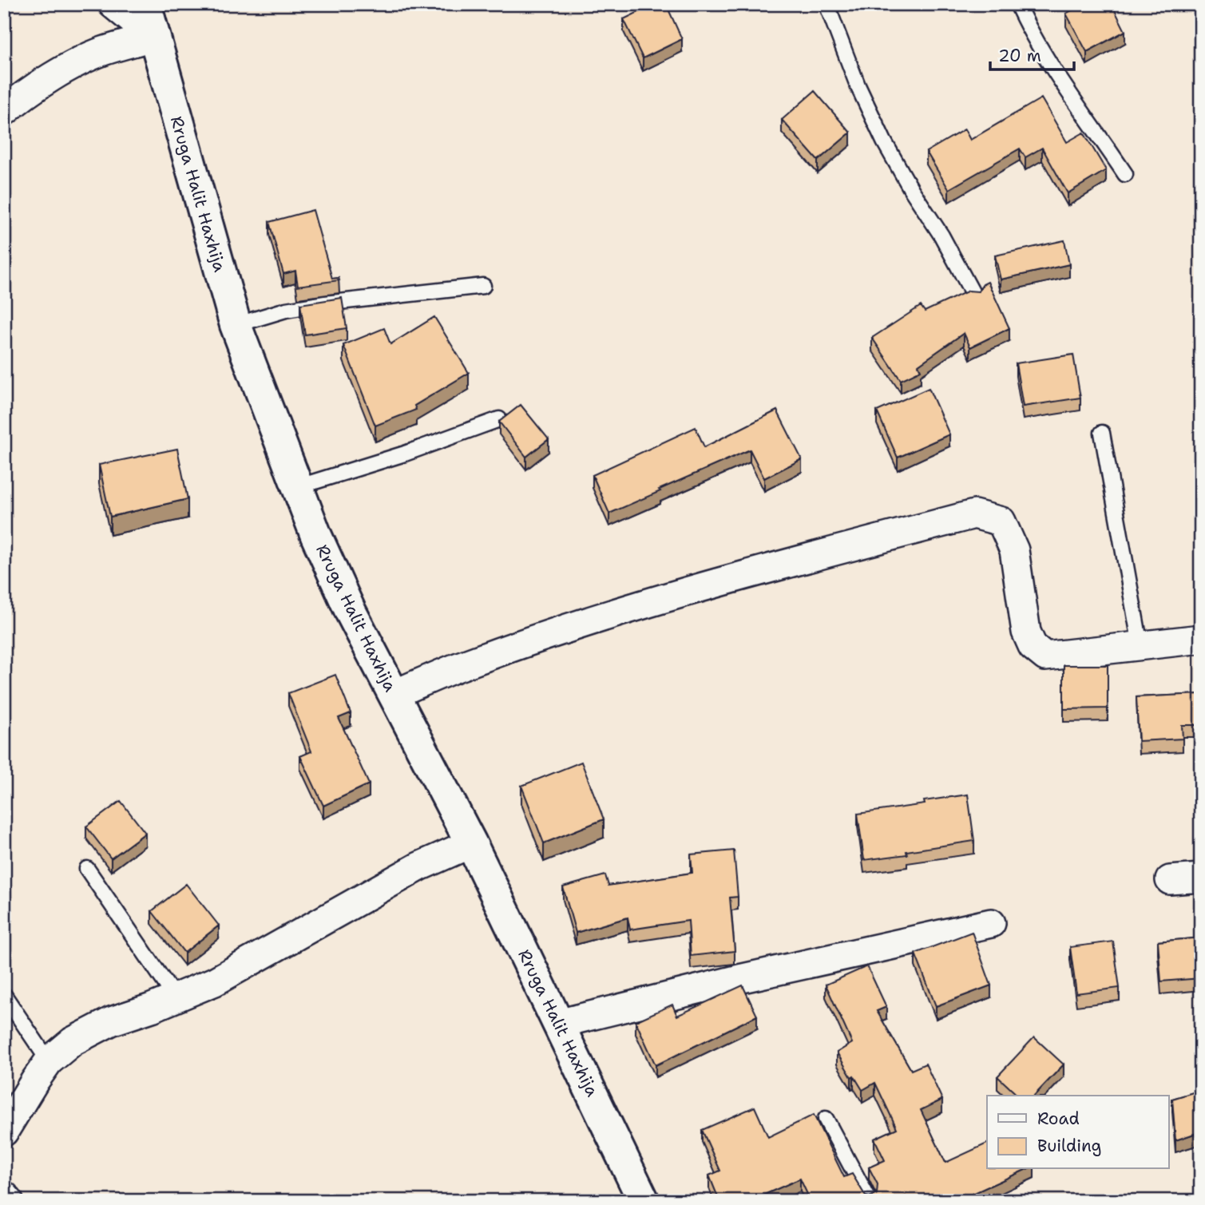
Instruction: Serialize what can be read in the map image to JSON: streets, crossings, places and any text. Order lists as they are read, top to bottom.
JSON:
{
  "streets": {
    "street": ["Rruga Halit Haxhija"]
  },
  "legend": ["Road", "Building"],
  "scale_bar": "20 m"
}
